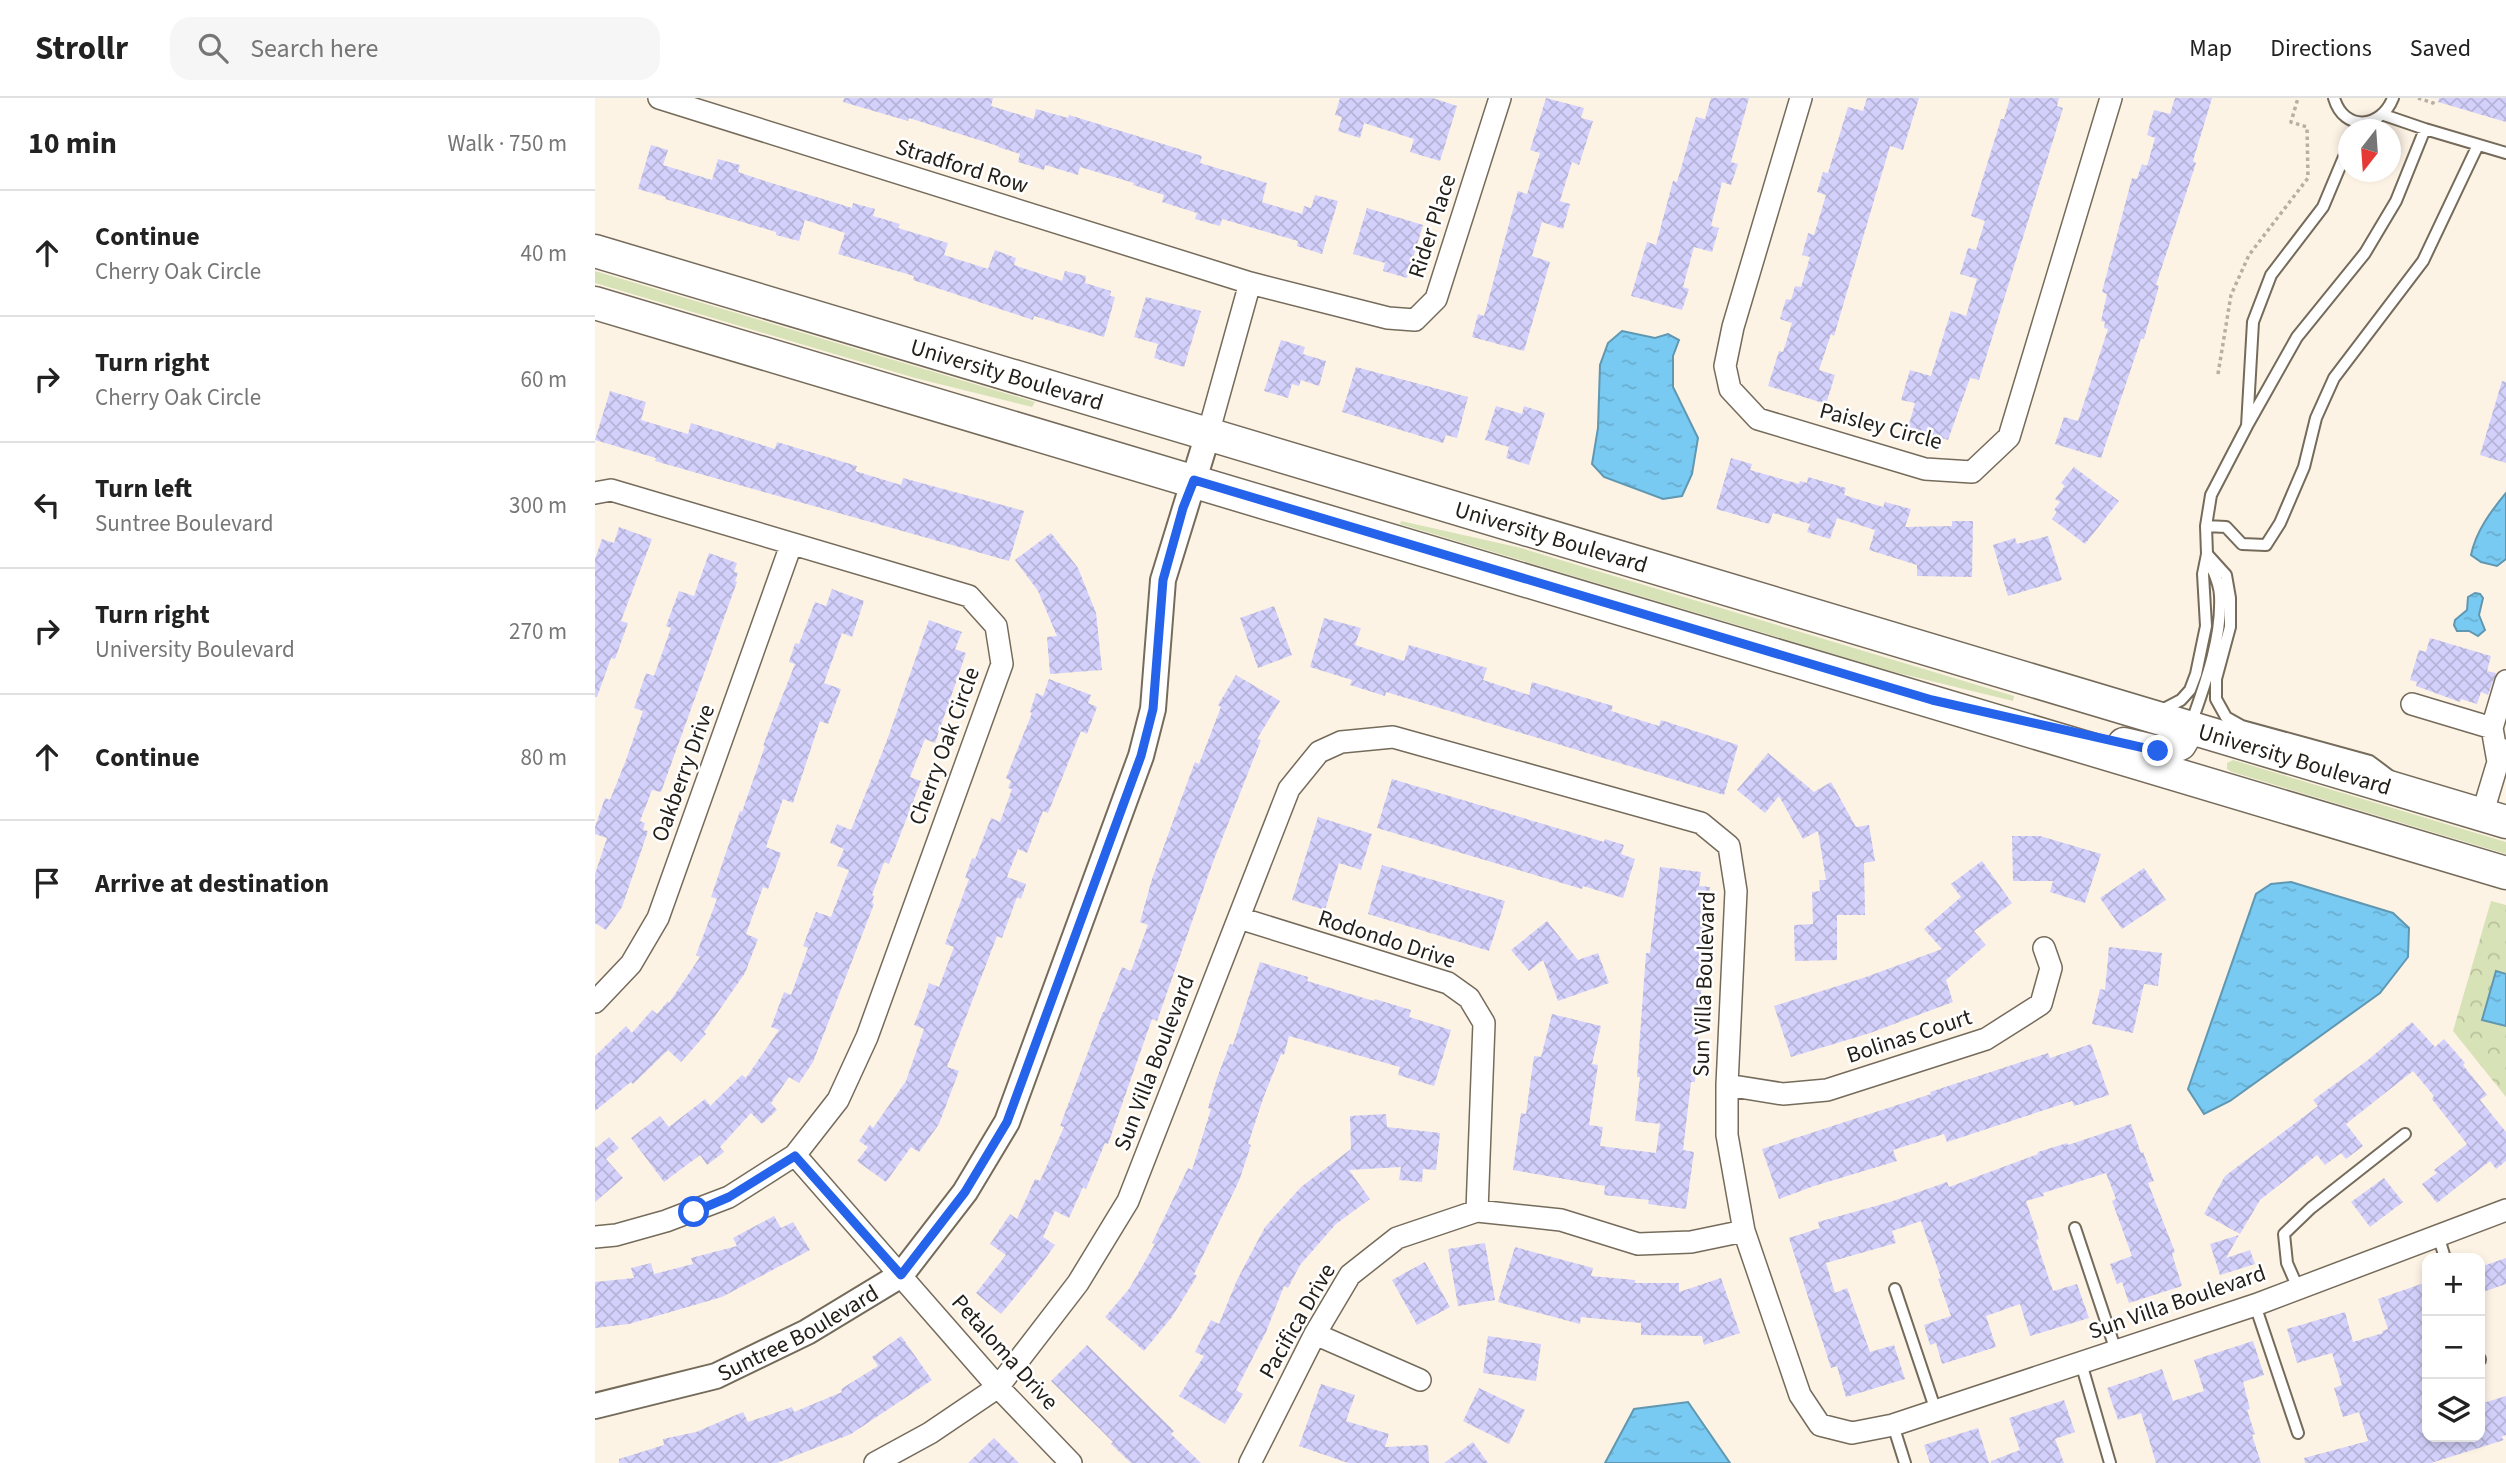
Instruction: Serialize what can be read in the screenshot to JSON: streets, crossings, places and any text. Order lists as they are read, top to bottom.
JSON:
{
  "streets": {
    "main road": ["University Boulevard"],
    "street": [
      "Stradford Row",
      "Rider Place",
      "Paisley Circle",
      "Cherry Oak Circle",
      "Oakberry Drive",
      "Rodondo Drive",
      "Sun Villa Boulevard",
      "Bolinas Court",
      "Pacifica Drive",
      "Suntree Boulevard",
      "Petaloma Drive"
    ]
  },
  "crossings": [
    ["Stradford Row", "Rider Place"],
    ["Stradford Row", "Suntree Boulevard"],
    ["Rider Place", "Suntree Boulevard"],
    ["University Boulevard", "Suntree Boulevard"],
    ["Cherry Oak Circle", "Oakberry Drive"],
    ["Rodondo Drive", "Sun Villa Boulevard"],
    ["Rodondo Drive", "Pacifica Drive"],
    ["Sun Villa Boulevard", "Bolinas Court"],
    ["Sun Villa Boulevard", "Pacifica Drive"],
    ["Sun Villa Boulevard", "Petaloma Drive"],
    ["Suntree Boulevard", "Petaloma Drive"]
  ],
  "north": "bottom",
  "page": {
    "header": "Strollr",
    "search": "Search here",
    "nav": ["Map", "Directions", "Saved"],
    "heading": ["10 min", "Walk · 750 m"],
    "list": [
      ["Continue", "Cherry Oak Circle", "40 m"],
      ["Turn right", "Cherry Oak Circle", "60 m"],
      ["Turn left", "Suntree Boulevard", "300 m"],
      ["Turn right", "University Boulevard", "270 m"],
      ["Continue", "80 m"],
      "Arrive at destination"
    ],
    "map_buttons": ["+", "−"]
  }
}
